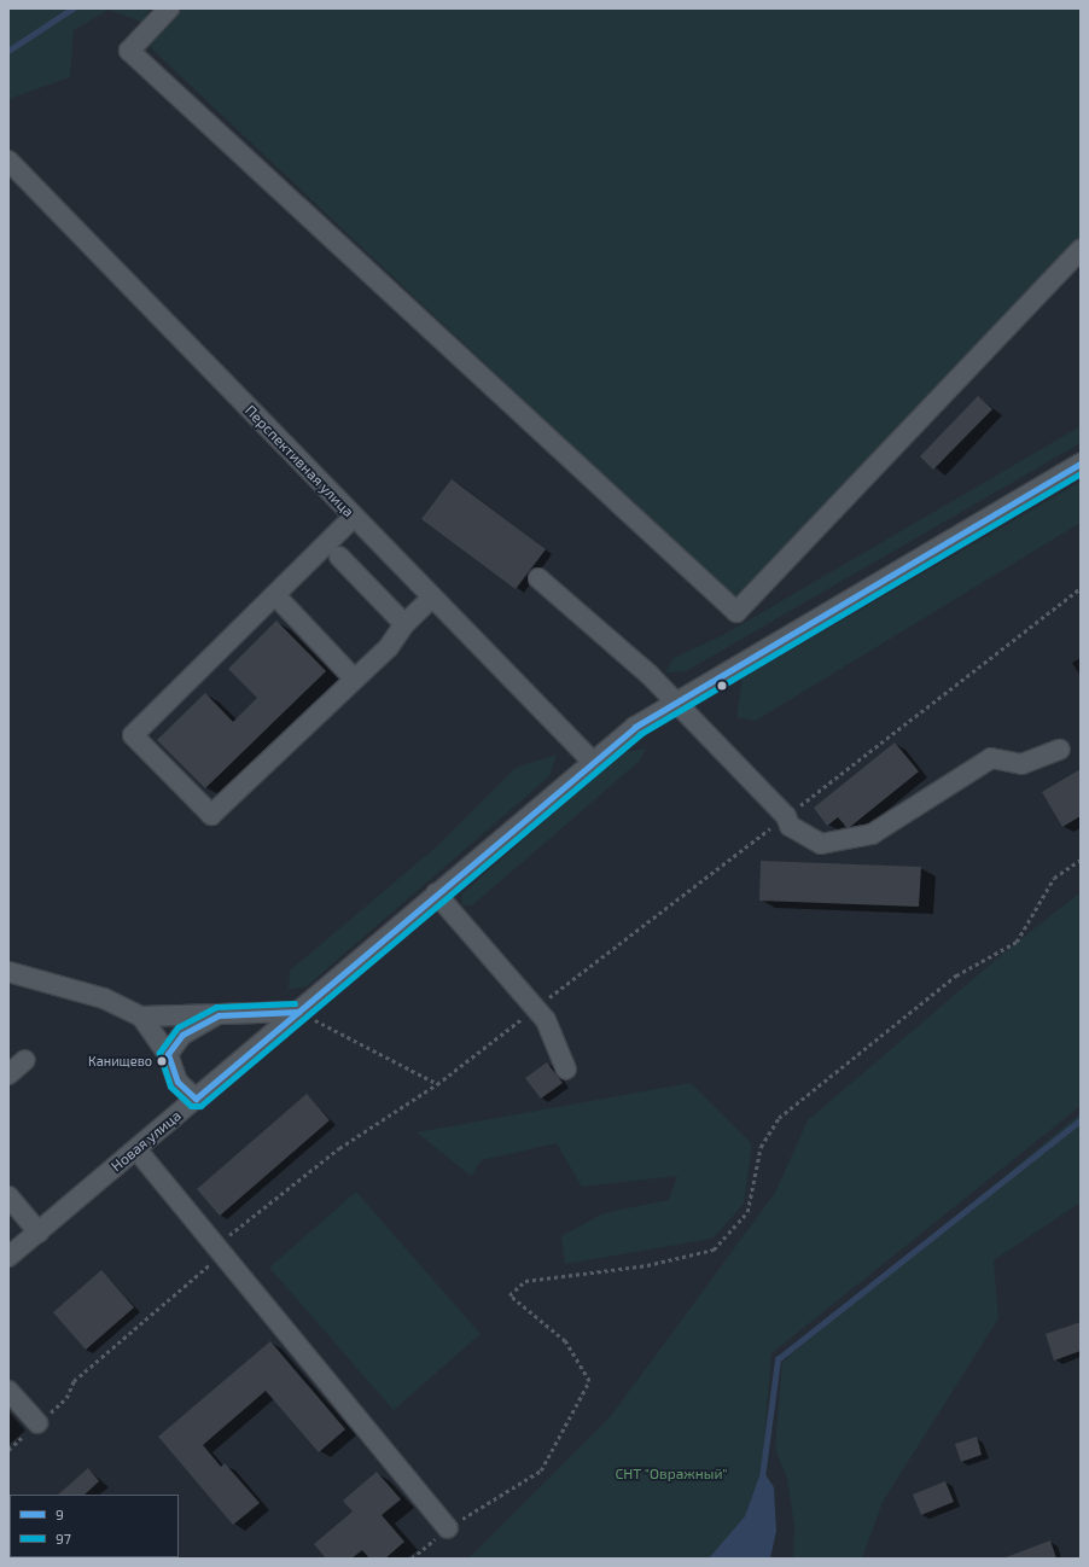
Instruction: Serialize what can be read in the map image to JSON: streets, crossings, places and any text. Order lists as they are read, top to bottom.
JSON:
{
  "streets": {
    "street": ["Перспективная улица", "Новая улица"]
  },
  "crossings": [
    ["Перспективная улица", "Новая улица"]
  ],
  "parks": ["СНТ \"Овражный\""],
  "places": ["Канищево"],
  "lines": ["transit line 9", "transit line 97"],
  "legend": ["9", "97"]
}
